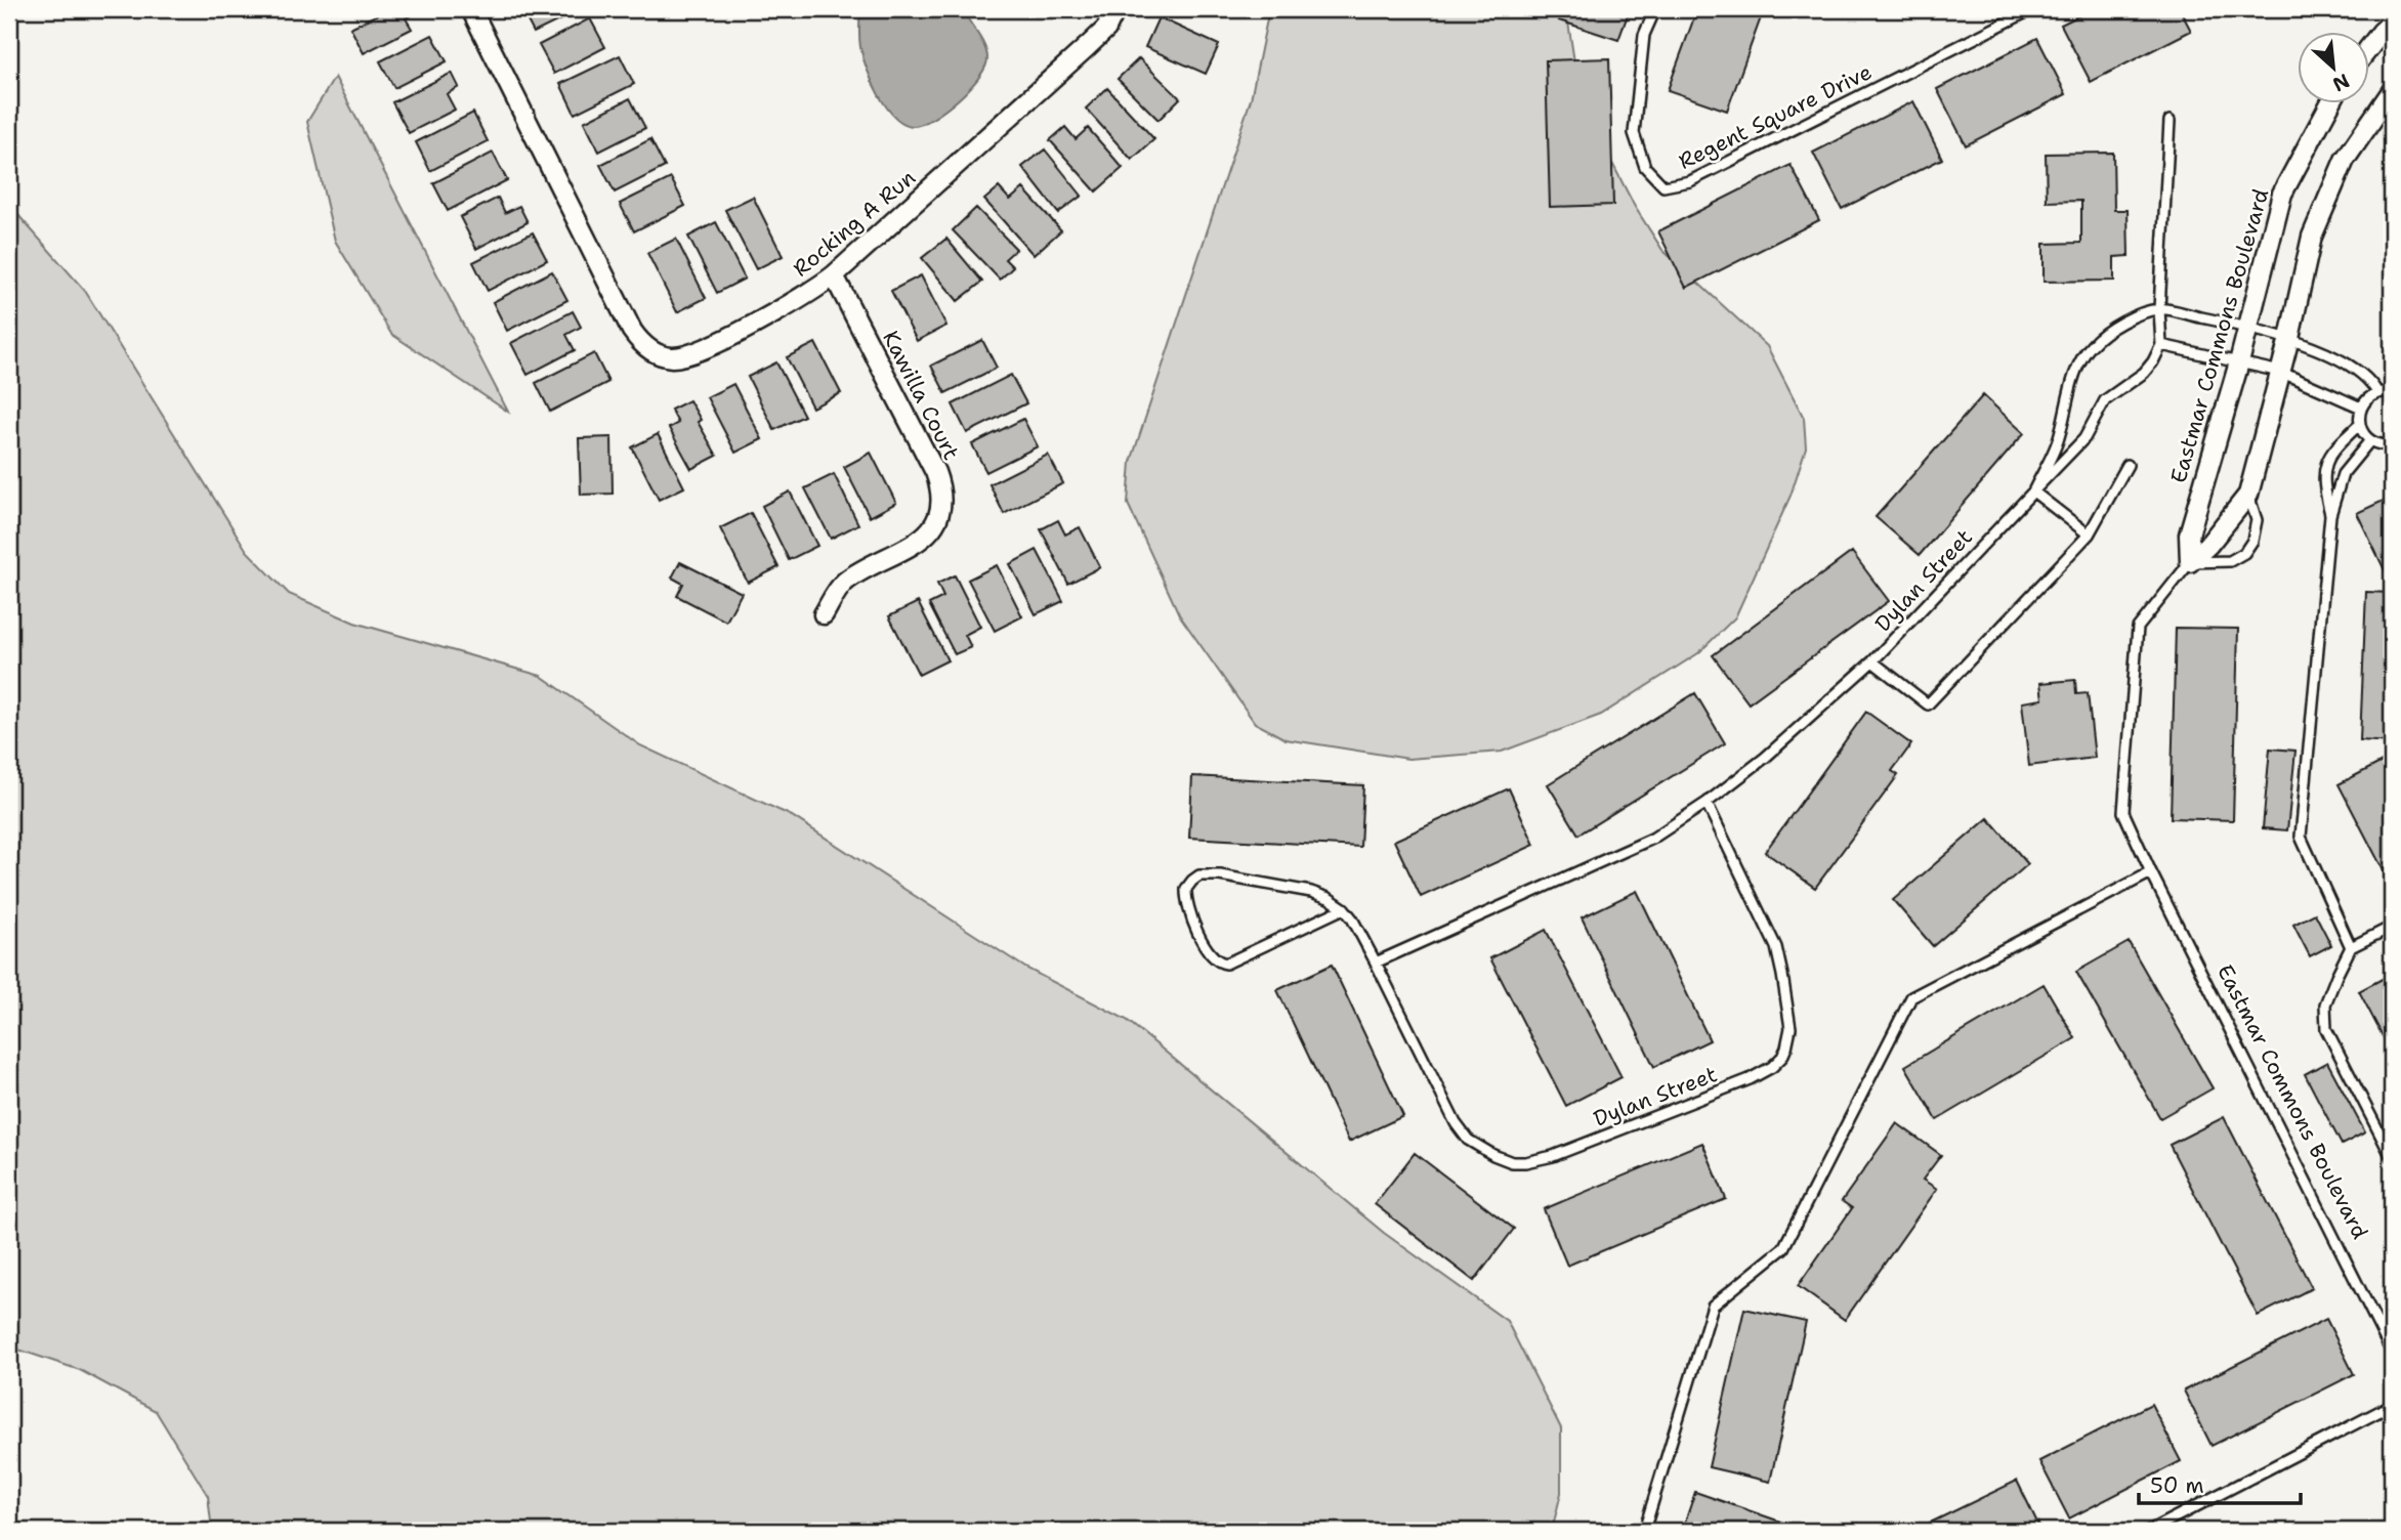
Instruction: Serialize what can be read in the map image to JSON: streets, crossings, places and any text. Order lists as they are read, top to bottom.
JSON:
{
  "streets": {
    "street": ["Rocking A Run", "Eastmar Commons Boulevard", "Kawilla Court"],
    "lane": ["Regent Square Drive", "Dylan Street"]
  },
  "crossings": [
    ["Rocking A Run", "Kawilla Court"]
  ],
  "scale_bar": "50 m",
  "north": "bottom right"
}
